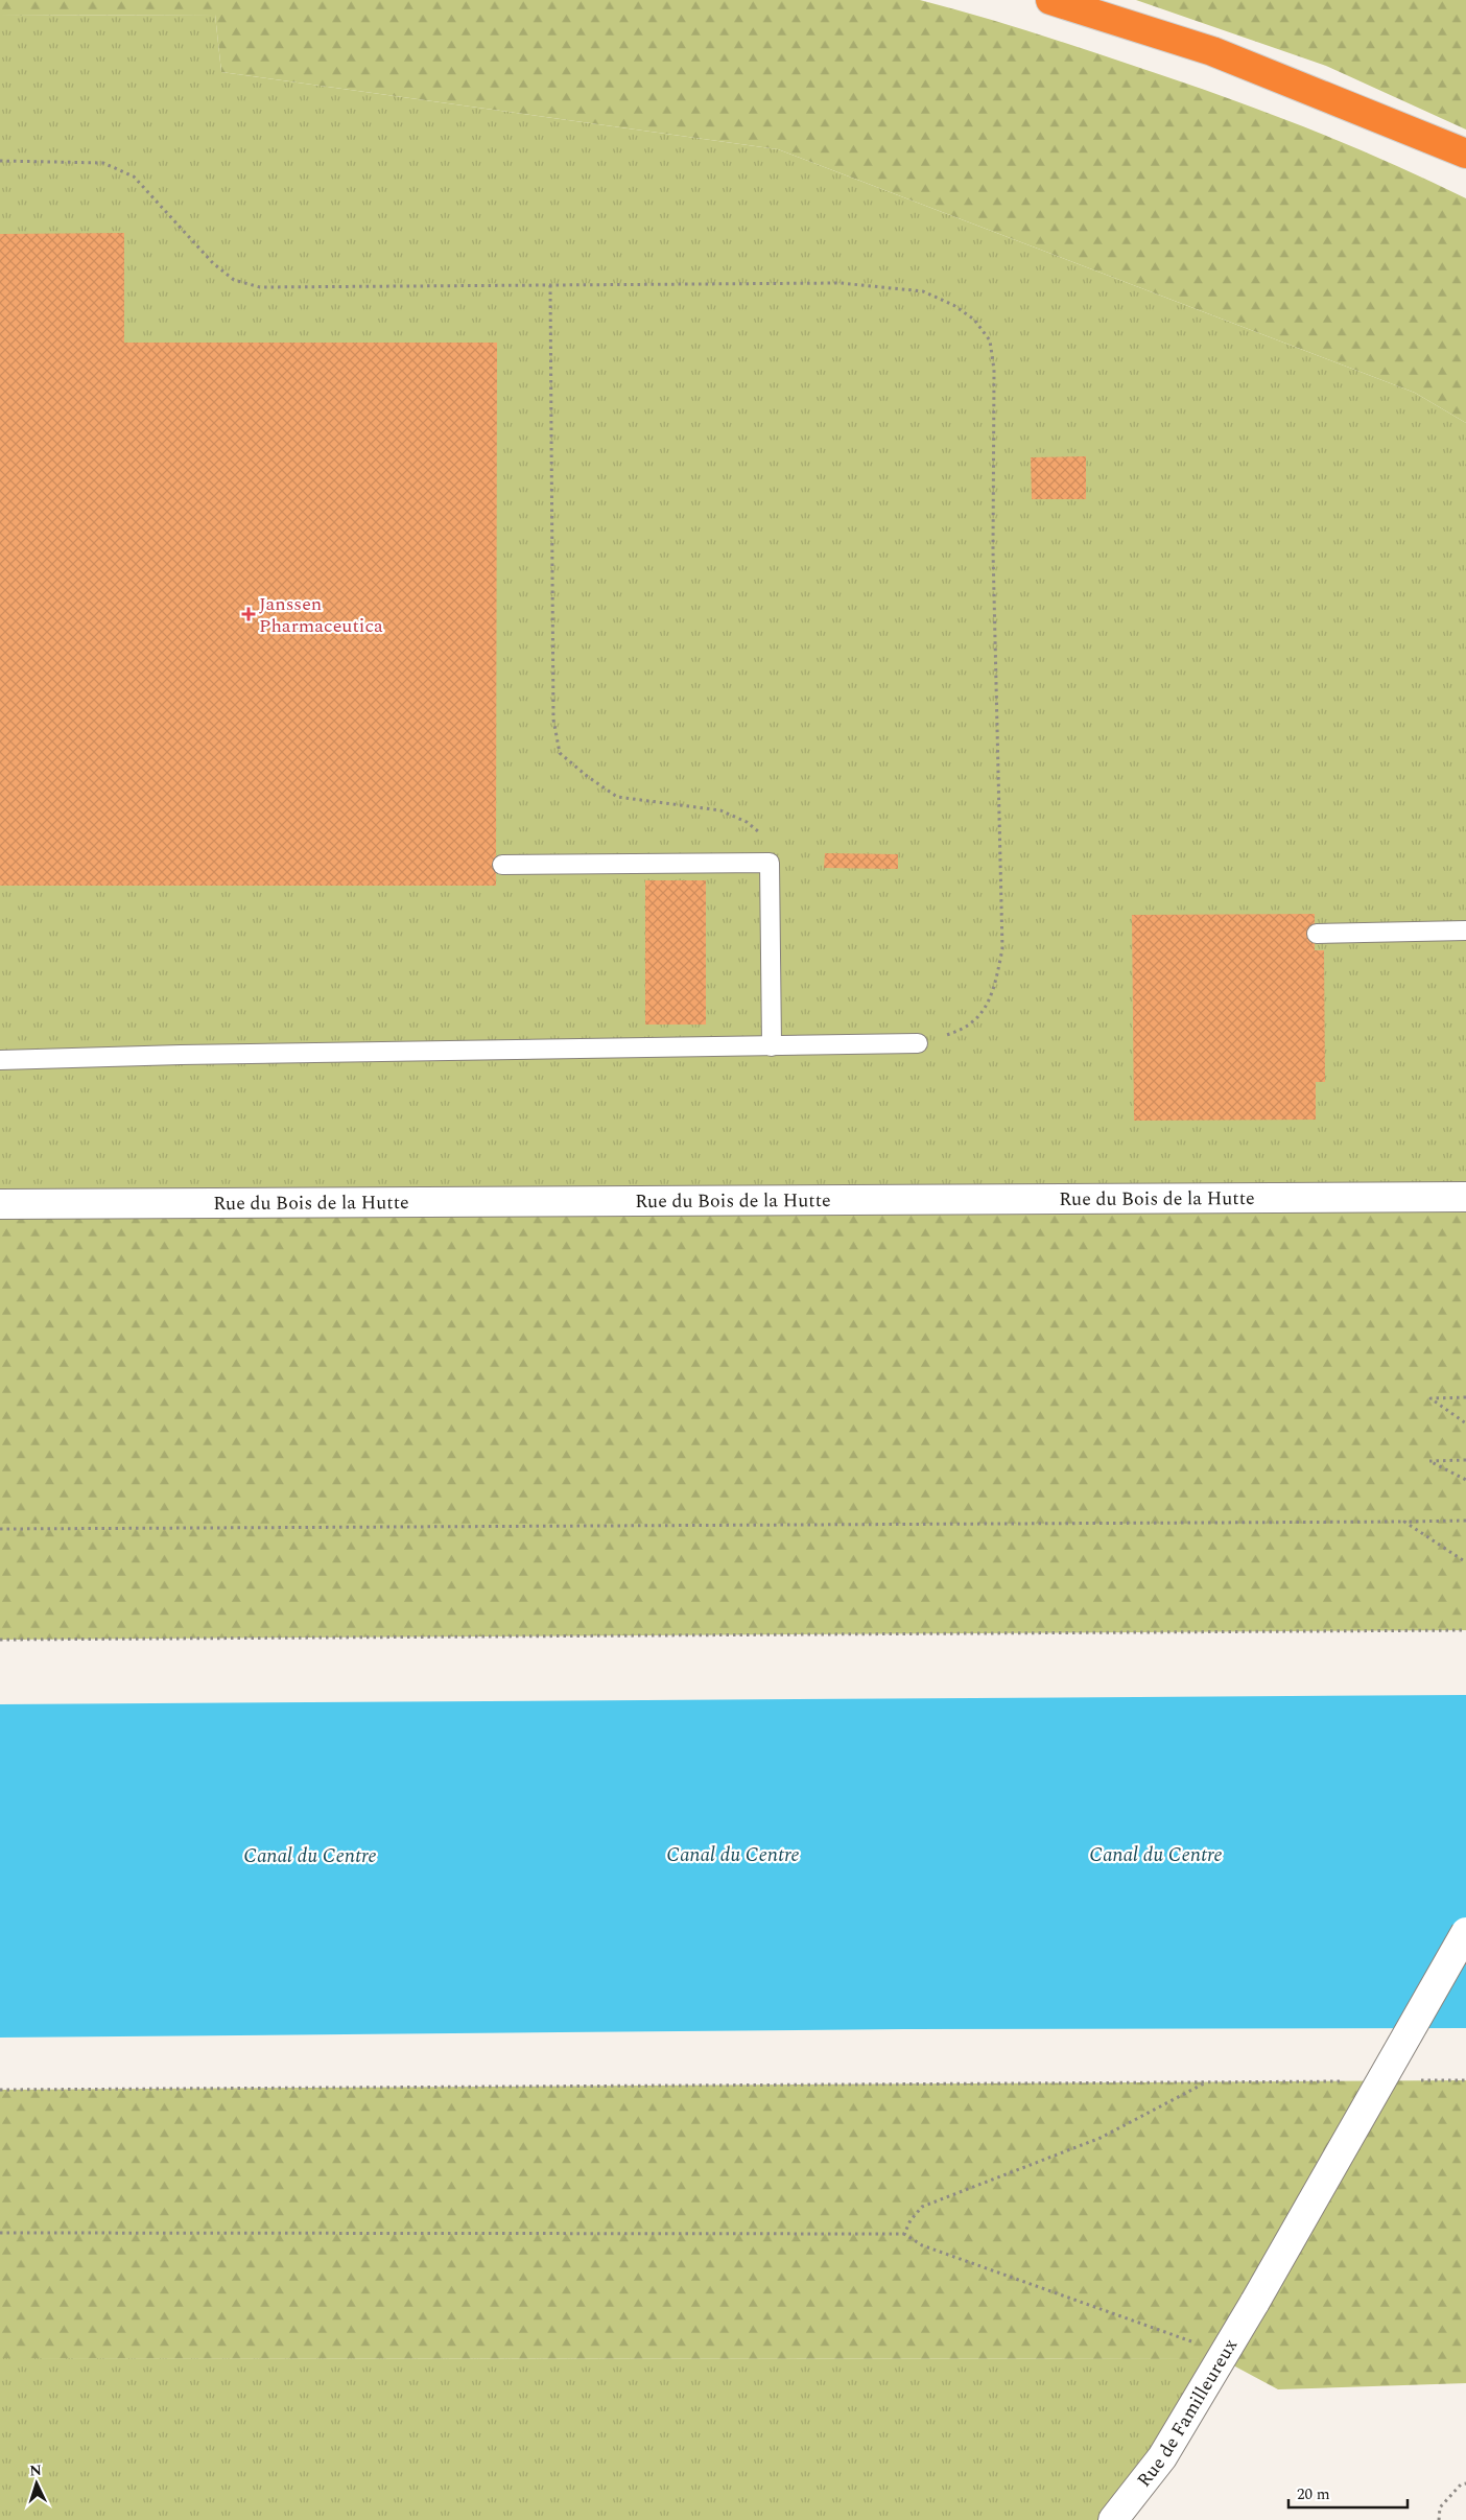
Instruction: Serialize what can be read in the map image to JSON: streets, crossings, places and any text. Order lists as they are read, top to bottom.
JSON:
{
  "streets": {
    "street": ["Rue du Bois de la Hutte", "Rue de Familleureux"]
  },
  "water": ["Canal du Centre"],
  "places": {
    "health": ["Janssen Pharmaceutica"]
  },
  "scale_bar": "20 m",
  "north": "top"
}
